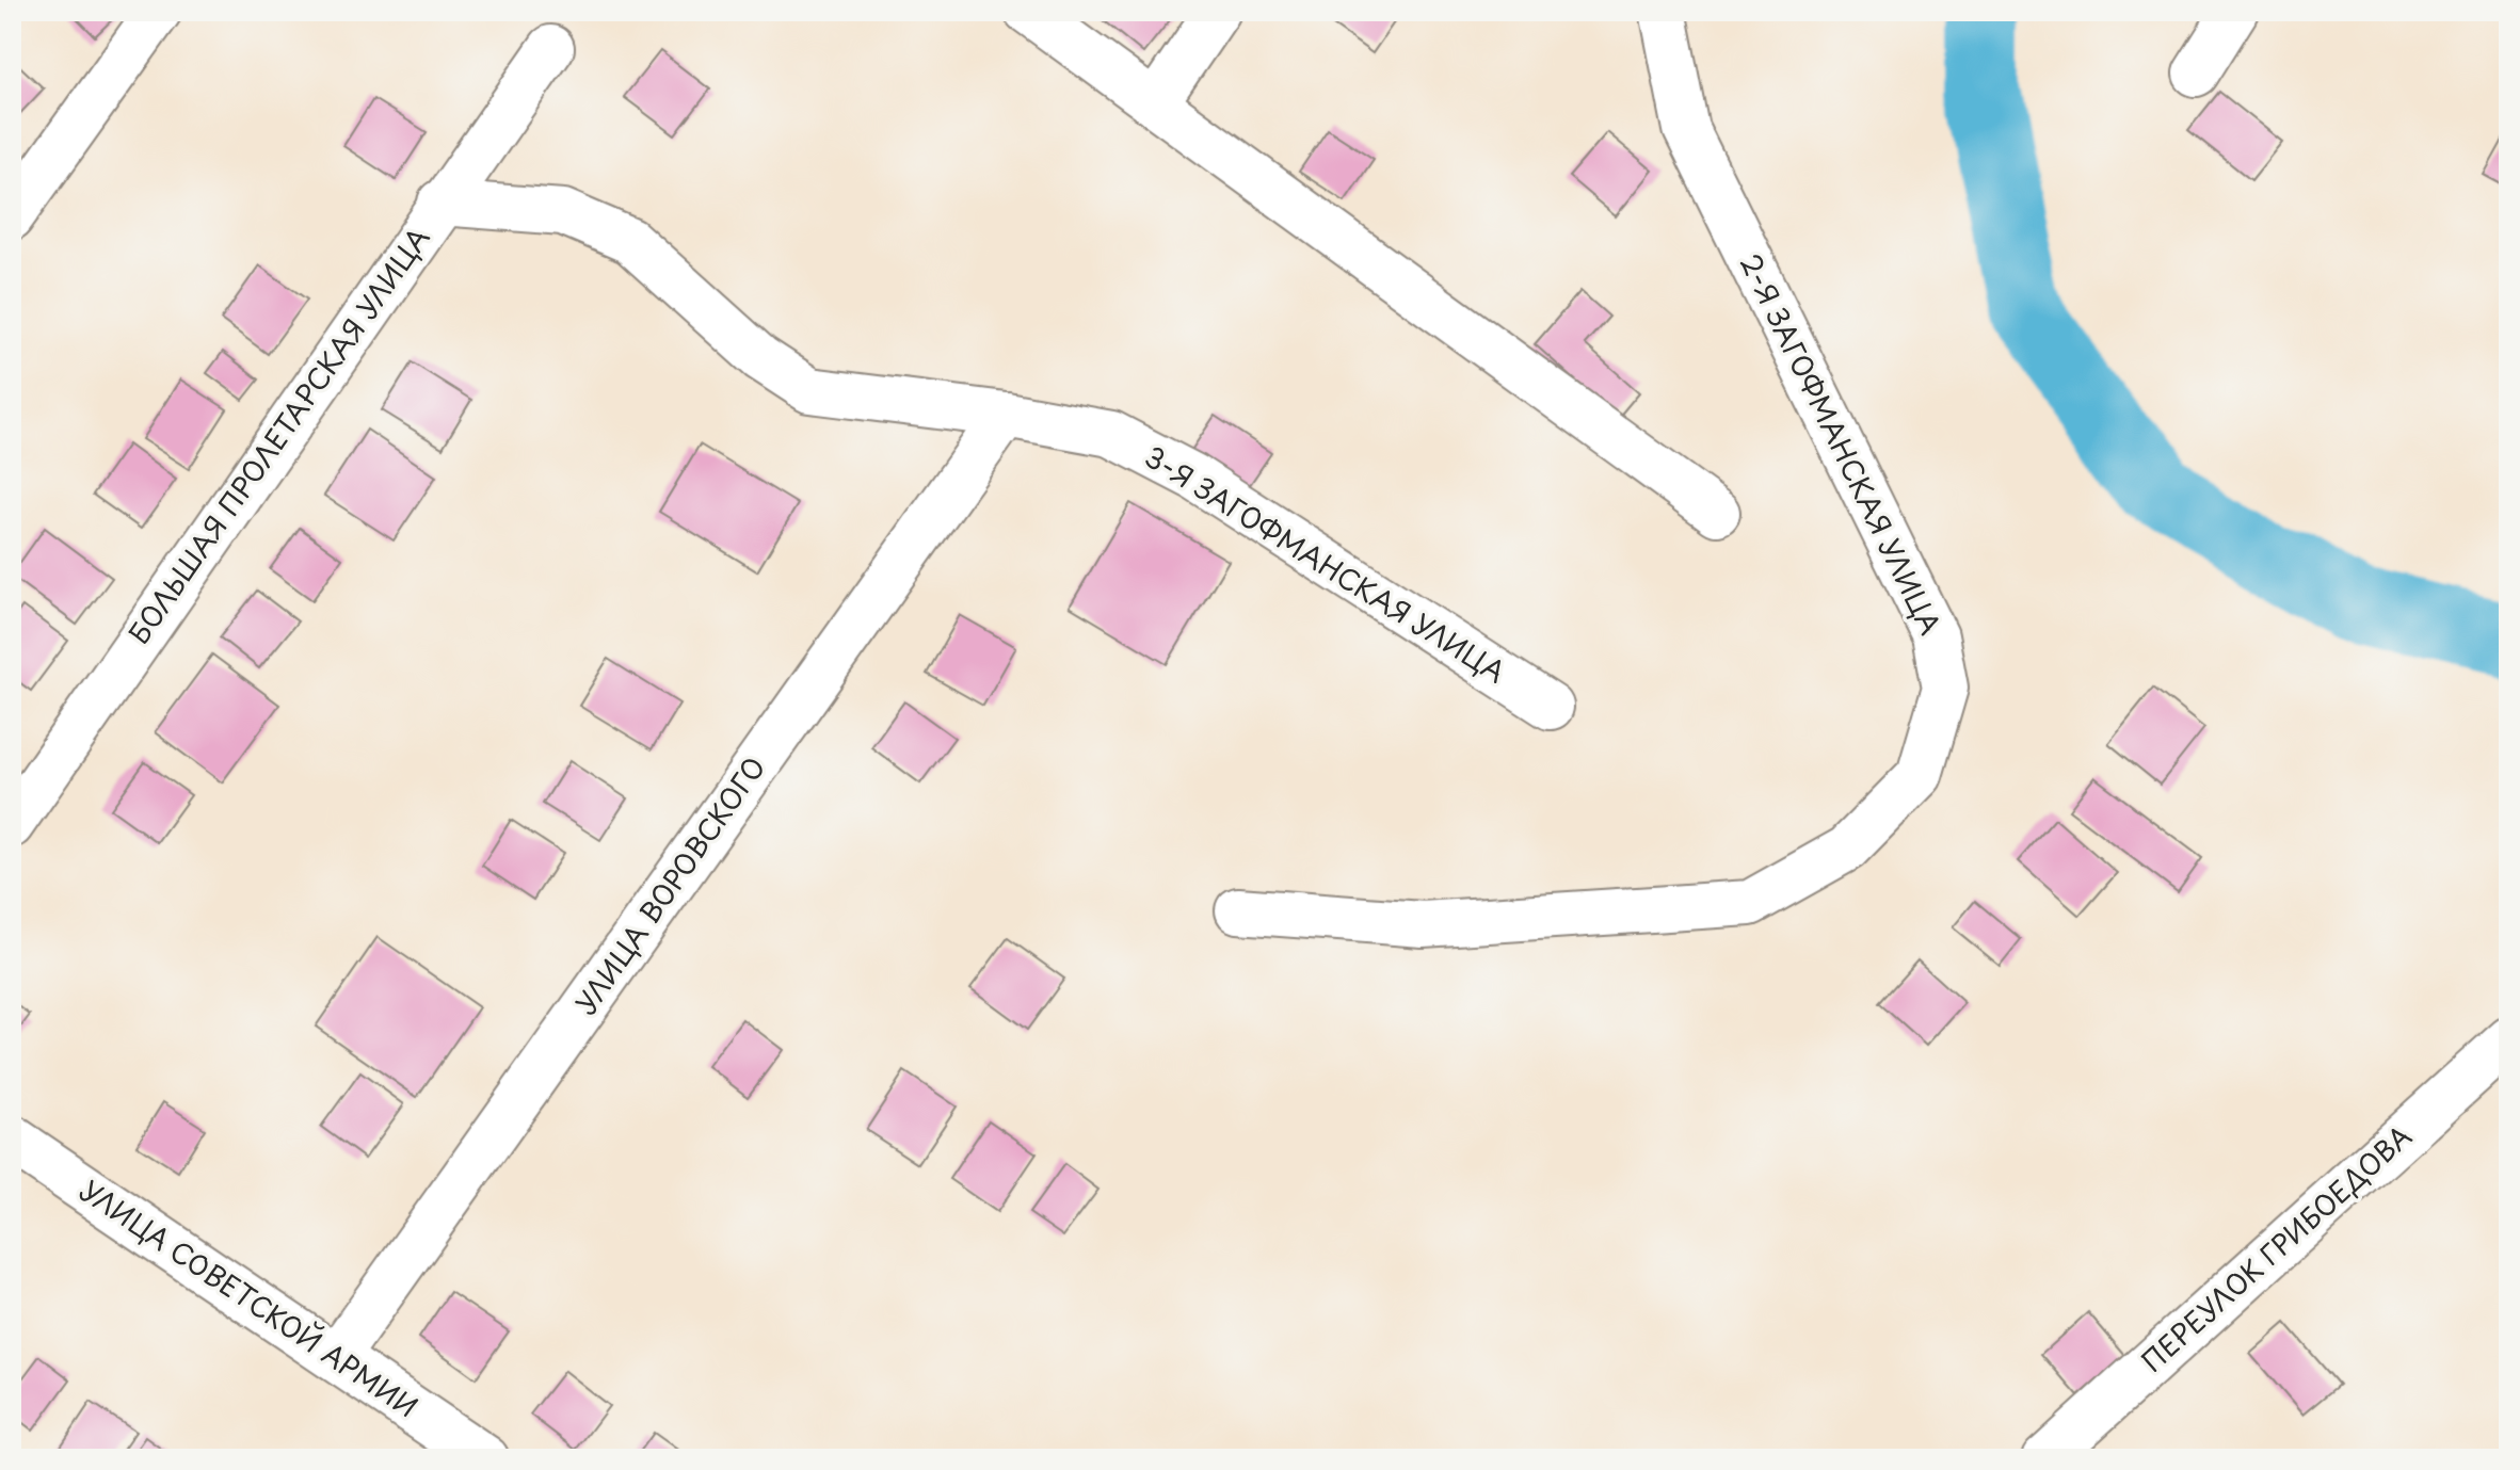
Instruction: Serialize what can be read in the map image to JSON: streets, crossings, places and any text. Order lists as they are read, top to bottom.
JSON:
{
  "streets": {
    "main road": ["УЛИЦА СОВЕТСКОЙ АРМИИ"],
    "street": [
      "БОЛЬШАЯ ПРОЛЕТАРСКАЯ УЛИЦА",
      "2-Я ЗАГОФМАНСКАЯ УЛИЦА",
      "3-Я ЗАГОФМАНСКАЯ УЛИЦА",
      "УЛИЦА ВОРОВСКОГО",
      "ПЕРЕУЛОК ГРИБОЕДОВА"
    ]
  },
  "crossings": [
    ["БОЛЬШАЯ ПРОЛЕТАРСКАЯ УЛИЦА", "3-Я ЗАГОФМАНСКАЯ УЛИЦА"],
    ["3-Я ЗАГОФМАНСКАЯ УЛИЦА", "УЛИЦА ВОРОВСКОГО"],
    ["УЛИЦА ВОРОВСКОГО", "УЛИЦА СОВЕТСКОЙ АРМИИ"]
  ]
}
